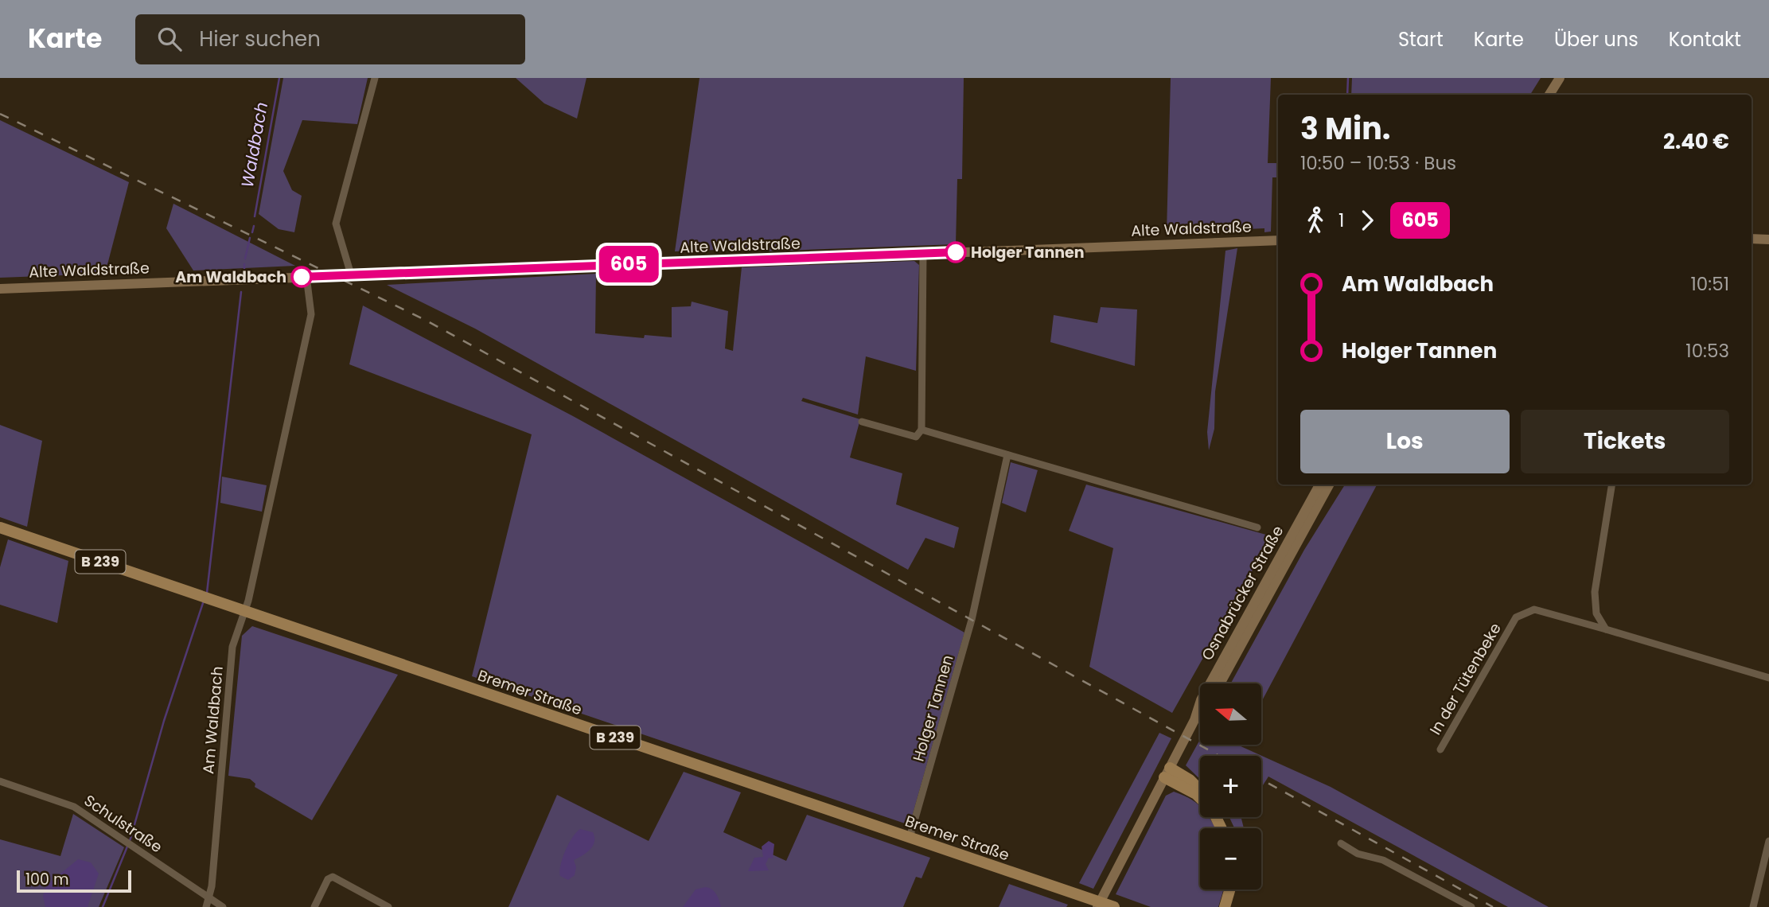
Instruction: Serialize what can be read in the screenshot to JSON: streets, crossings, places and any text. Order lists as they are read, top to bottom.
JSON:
{
  "streets": {
    "main road": ["B 239", "Bremer Straße"],
    "street": [
      "Alte Waldstraße",
      "Osnabrücker Straße",
      "In der Tütenbeke",
      "Holger Tannen",
      "Am Waldbach",
      "Schulstraße"
    ]
  },
  "crossings": [
    ["Alte Waldstraße", "Am Waldbach"],
    ["Bremer Straße", "Holger Tannen"],
    ["Bremer Straße", "Am Waldbach"],
    ["Am Waldbach", "Schulstraße"]
  ],
  "water": ["Waldbach"],
  "places": ["Holger Tannen", "Am Waldbach"],
  "lines": ["bus line 605"],
  "scale_bar": "100 m",
  "north": "left",
  "page": {
    "header": "Karte",
    "search": "Hier suchen",
    "nav": [
      "Start",
      "Karte",
      "Über uns",
      "Kontakt"
    ],
    "on_map": "605",
    "heading": ["3 Min.", "10:50 – 10:53 · Bus", "2.40 €"],
    "legs": ["1", "605"],
    "list": [
      {
        "name": "Am Waldbach",
        "value": "10:51"
      },
      {
        "name": "Holger Tannen",
        "value": "10:53"
      }
    ],
    "buttons": ["Los", "Tickets"],
    "map_buttons": ["+", "−"],
    "scale": "100 m"
  }
}
